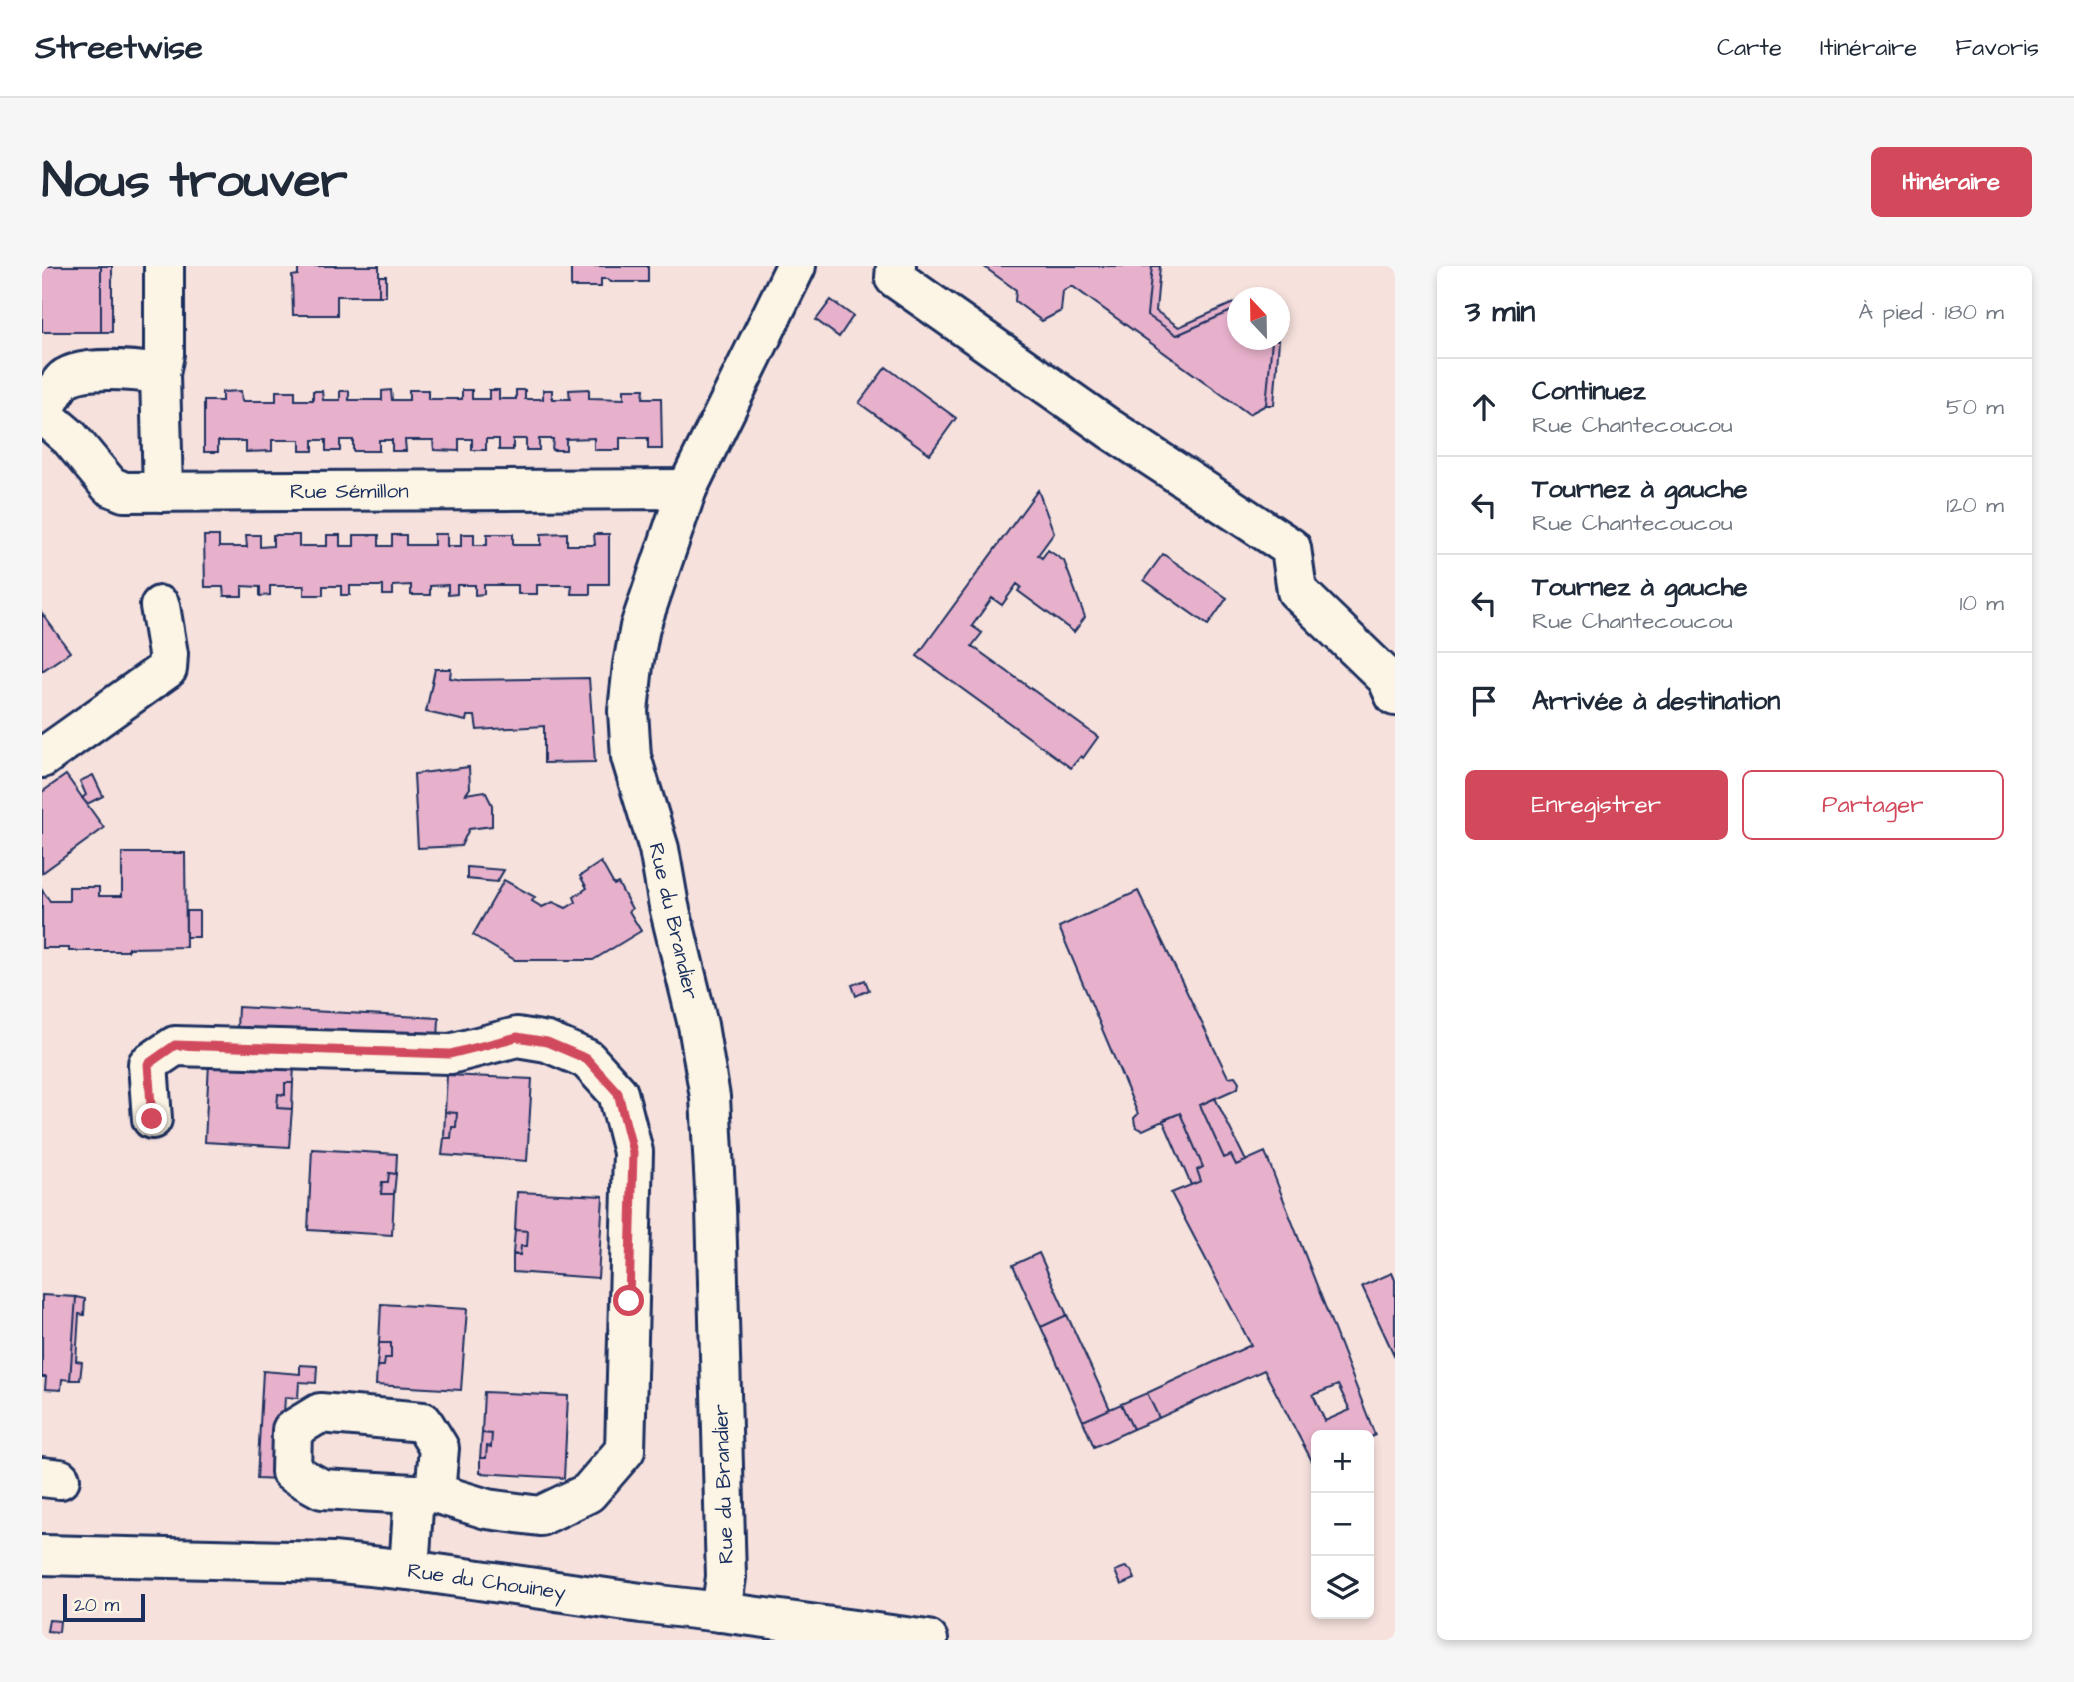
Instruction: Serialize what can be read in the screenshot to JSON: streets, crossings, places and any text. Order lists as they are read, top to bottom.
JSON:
{
  "streets": {
    "street": ["Rue Sémillon", "Rue du Brandier", "Rue du Chouiney"]
  },
  "crossings": [
    ["Rue Sémillon", "Rue du Brandier"],
    ["Rue du Brandier", "Rue du Chouiney"]
  ],
  "scale_bar": "20 m",
  "north": "top",
  "page": {
    "header": "Streetwise",
    "nav": ["Carte", "Itinéraire", "Favoris"],
    "buttons": [
      "Itinéraire",
      ["Enregistrer", "Partager"]
    ],
    "title": "Nous trouver",
    "heading": ["3 min", "À pied · 180 m"],
    "list": [
      ["Continuez", "Rue Chantecoucou", "50 m"],
      ["Tournez à gauche", "Rue Chantecoucou", "120 m"],
      ["Tournez à gauche", "Rue Chantecoucou", "10 m"],
      "Arrivée à destination"
    ],
    "map_buttons": ["+", "−"],
    "scale": "20 m"
  }
}
